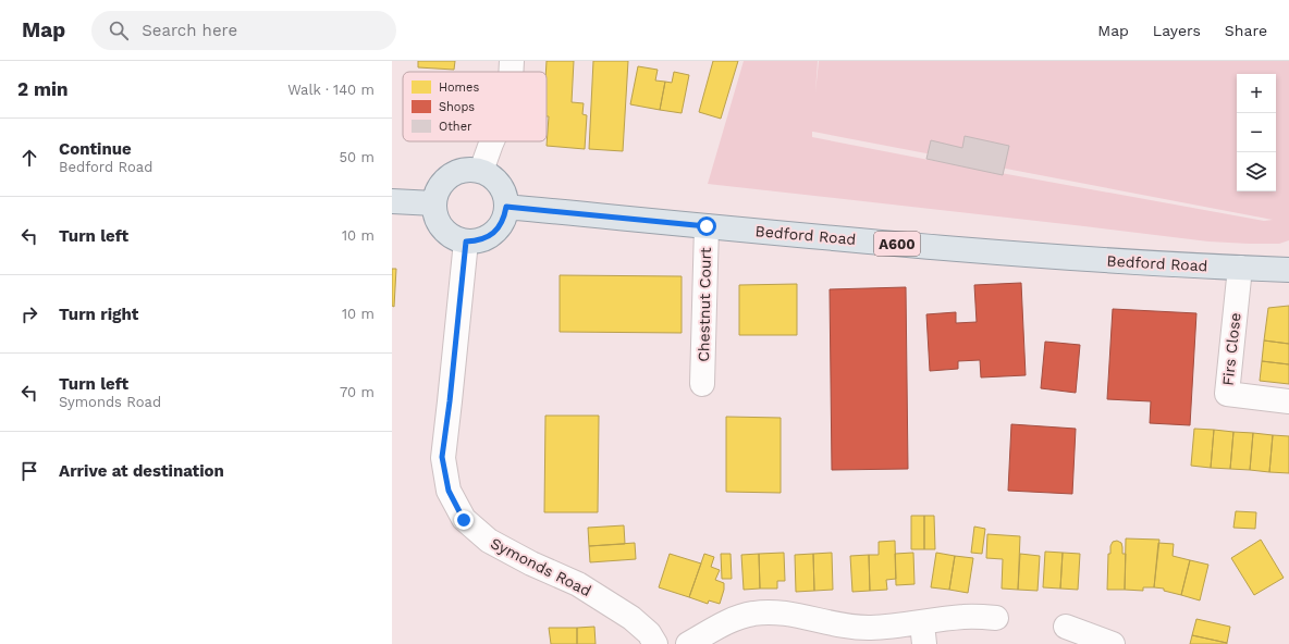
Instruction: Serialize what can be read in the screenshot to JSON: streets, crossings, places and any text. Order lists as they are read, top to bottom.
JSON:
{
  "streets": {
    "main road": ["Bedford Road", "A600"],
    "street": ["Chestnut Court", "Firs Close", "Symonds Road"]
  },
  "crossings": [
    ["Bedford Road", "Chestnut Court"],
    ["Bedford Road", "Firs Close"],
    ["Bedford Road", "Symonds Road"]
  ],
  "legend": ["Homes", "Shops", "Other"],
  "page": {
    "header": "Map",
    "search": "Search here",
    "nav": ["Map", "Layers", "Share"],
    "heading": ["2 min", "Walk · 140 m"],
    "map_buttons": ["+", "−"],
    "list": [
      ["Continue", "Bedford Road", "50 m"],
      ["Turn left", "10 m"],
      ["Turn right", "10 m"],
      ["Turn left", "Symonds Road", "70 m"],
      "Arrive at destination"
    ]
  }
}
